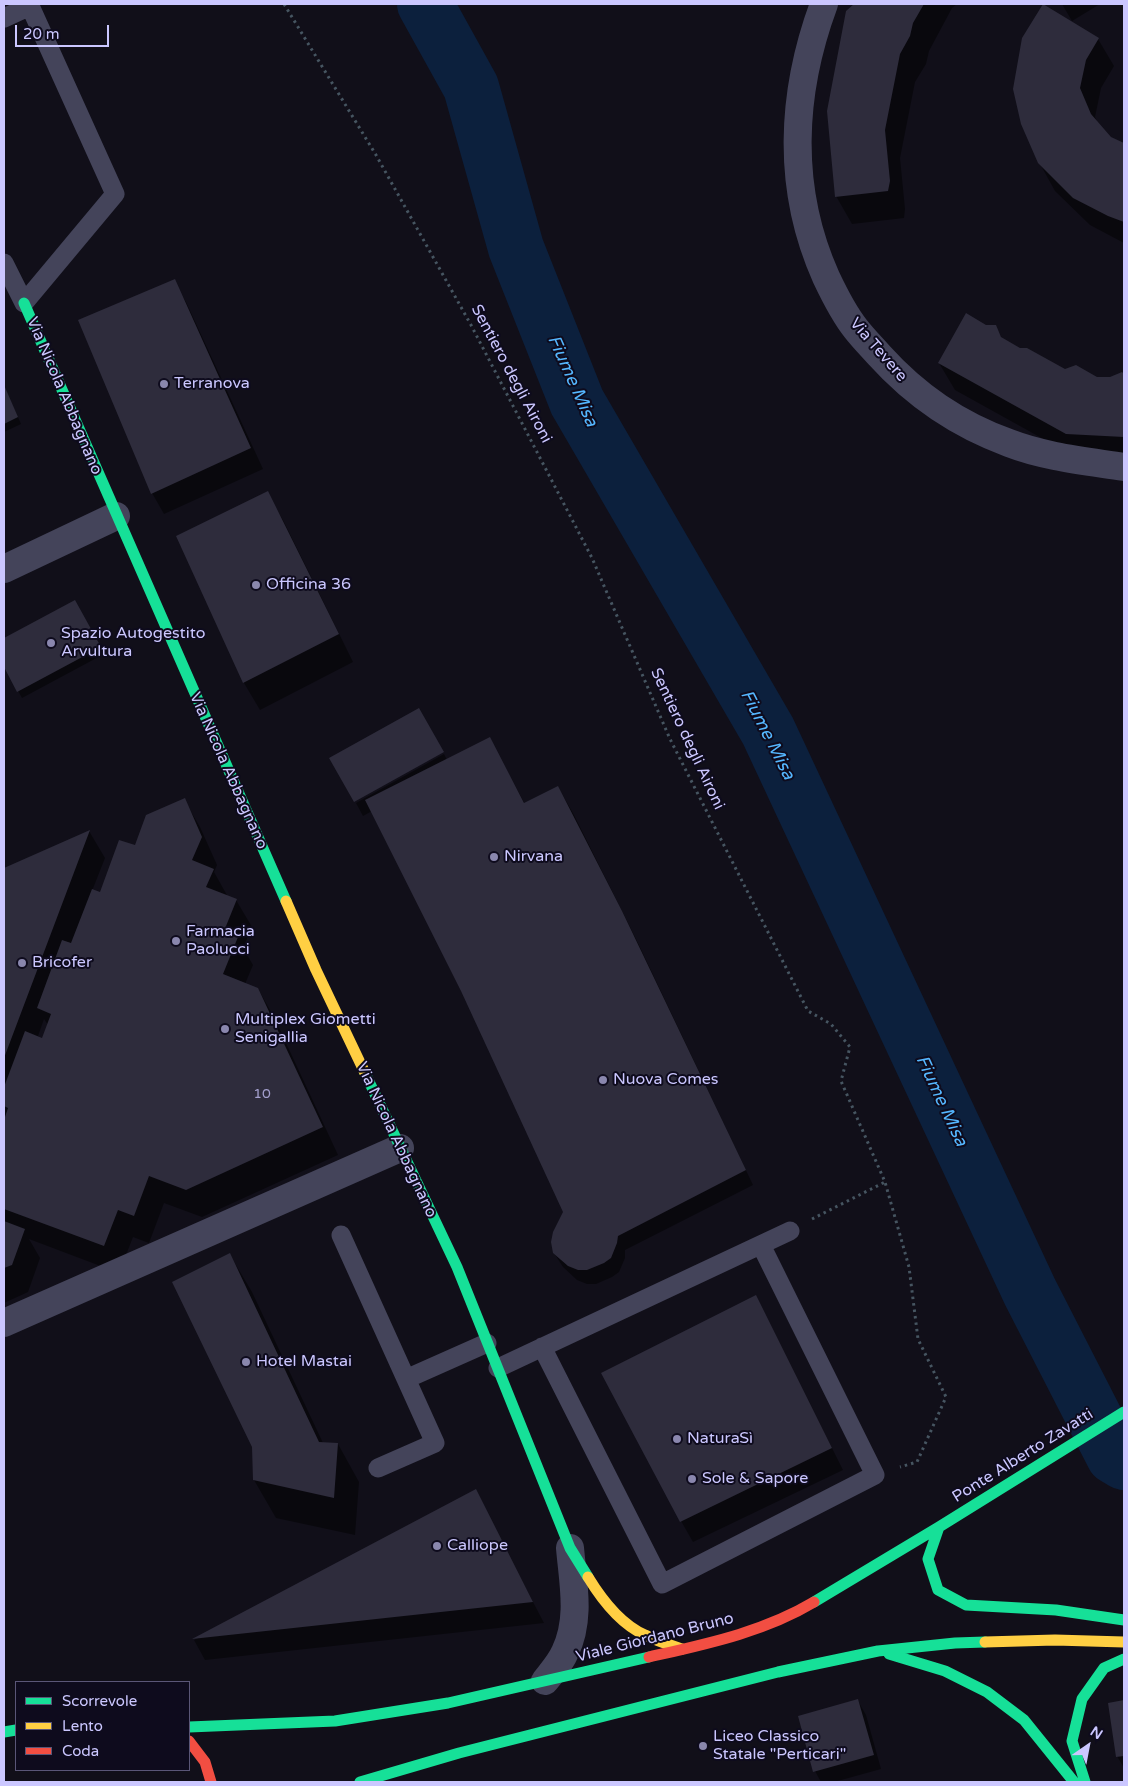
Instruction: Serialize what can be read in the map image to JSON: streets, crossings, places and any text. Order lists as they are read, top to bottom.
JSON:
{
  "streets": {
    "main road": ["Via Nicola Abbagnano", "Ponte Alberto Zavatti", "Viale Giordano Bruno"],
    "street": ["Via Tevere"],
    "path": ["Sentiero degli Aironi"]
  },
  "crossings": [
    ["Via Nicola Abbagnano", "Viale Giordano Bruno"],
    ["Ponte Alberto Zavatti", "Viale Giordano Bruno"]
  ],
  "water": ["Fiume Misa"],
  "places": [
    "Terranova",
    "Officina 36",
    "Spazio Autogestito Arvultura",
    "Nirvana",
    "Farmacia Paolucci",
    "Bricofer",
    "Multiplex Giometti Senigallia",
    "Nuova Comes",
    "Hotel Mastai",
    "NaturaSì",
    "Sole & Sapore",
    "Calliope",
    "Liceo Classico Statale \"Perticari\""
  ],
  "house_numbers": ["10"],
  "legend": ["Scorrevole", "Lento", "Coda"],
  "scale_bar": "20 m",
  "north": "top right"
}
